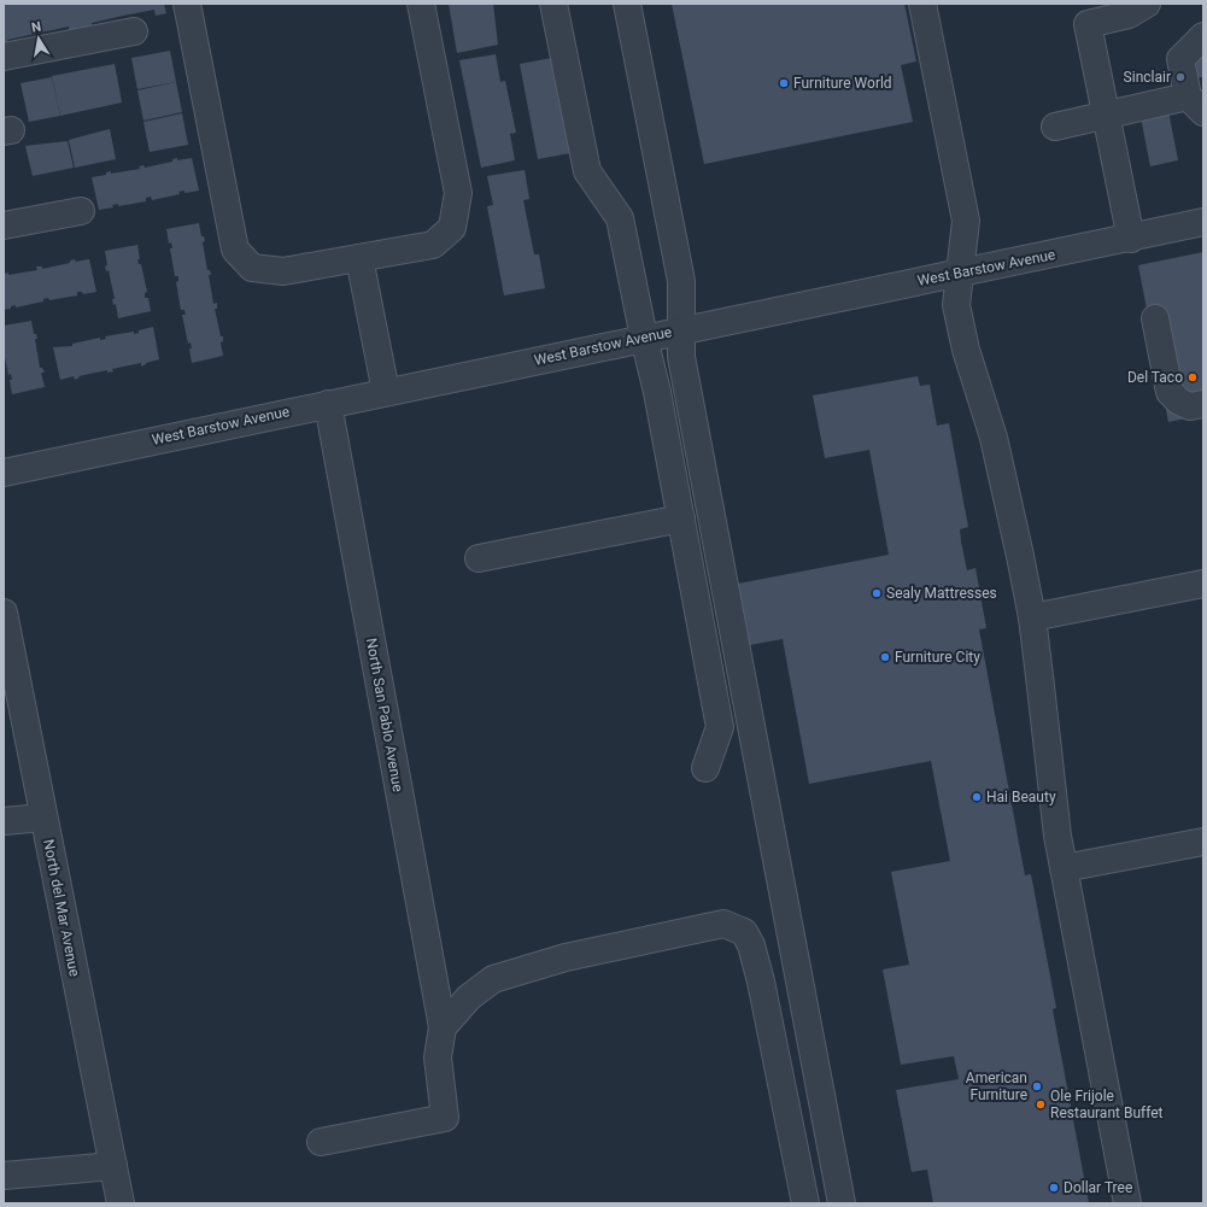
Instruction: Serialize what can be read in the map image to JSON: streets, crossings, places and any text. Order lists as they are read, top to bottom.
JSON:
{
  "streets": {
    "street": ["West Barstow Avenue", "North San Pablo Avenue", "North del Mar Avenue"]
  },
  "crossings": [
    ["West Barstow Avenue", "North San Pablo Avenue"]
  ],
  "places": [
    "Sinclair",
    "Furniture World",
    "Del Taco",
    "Sealy Mattresses",
    "Furniture City",
    "Hai Beauty",
    "American Furniture",
    "Ole Frijole Restaurant Buffet",
    "Dollar Tree"
  ],
  "north": "top"
}
